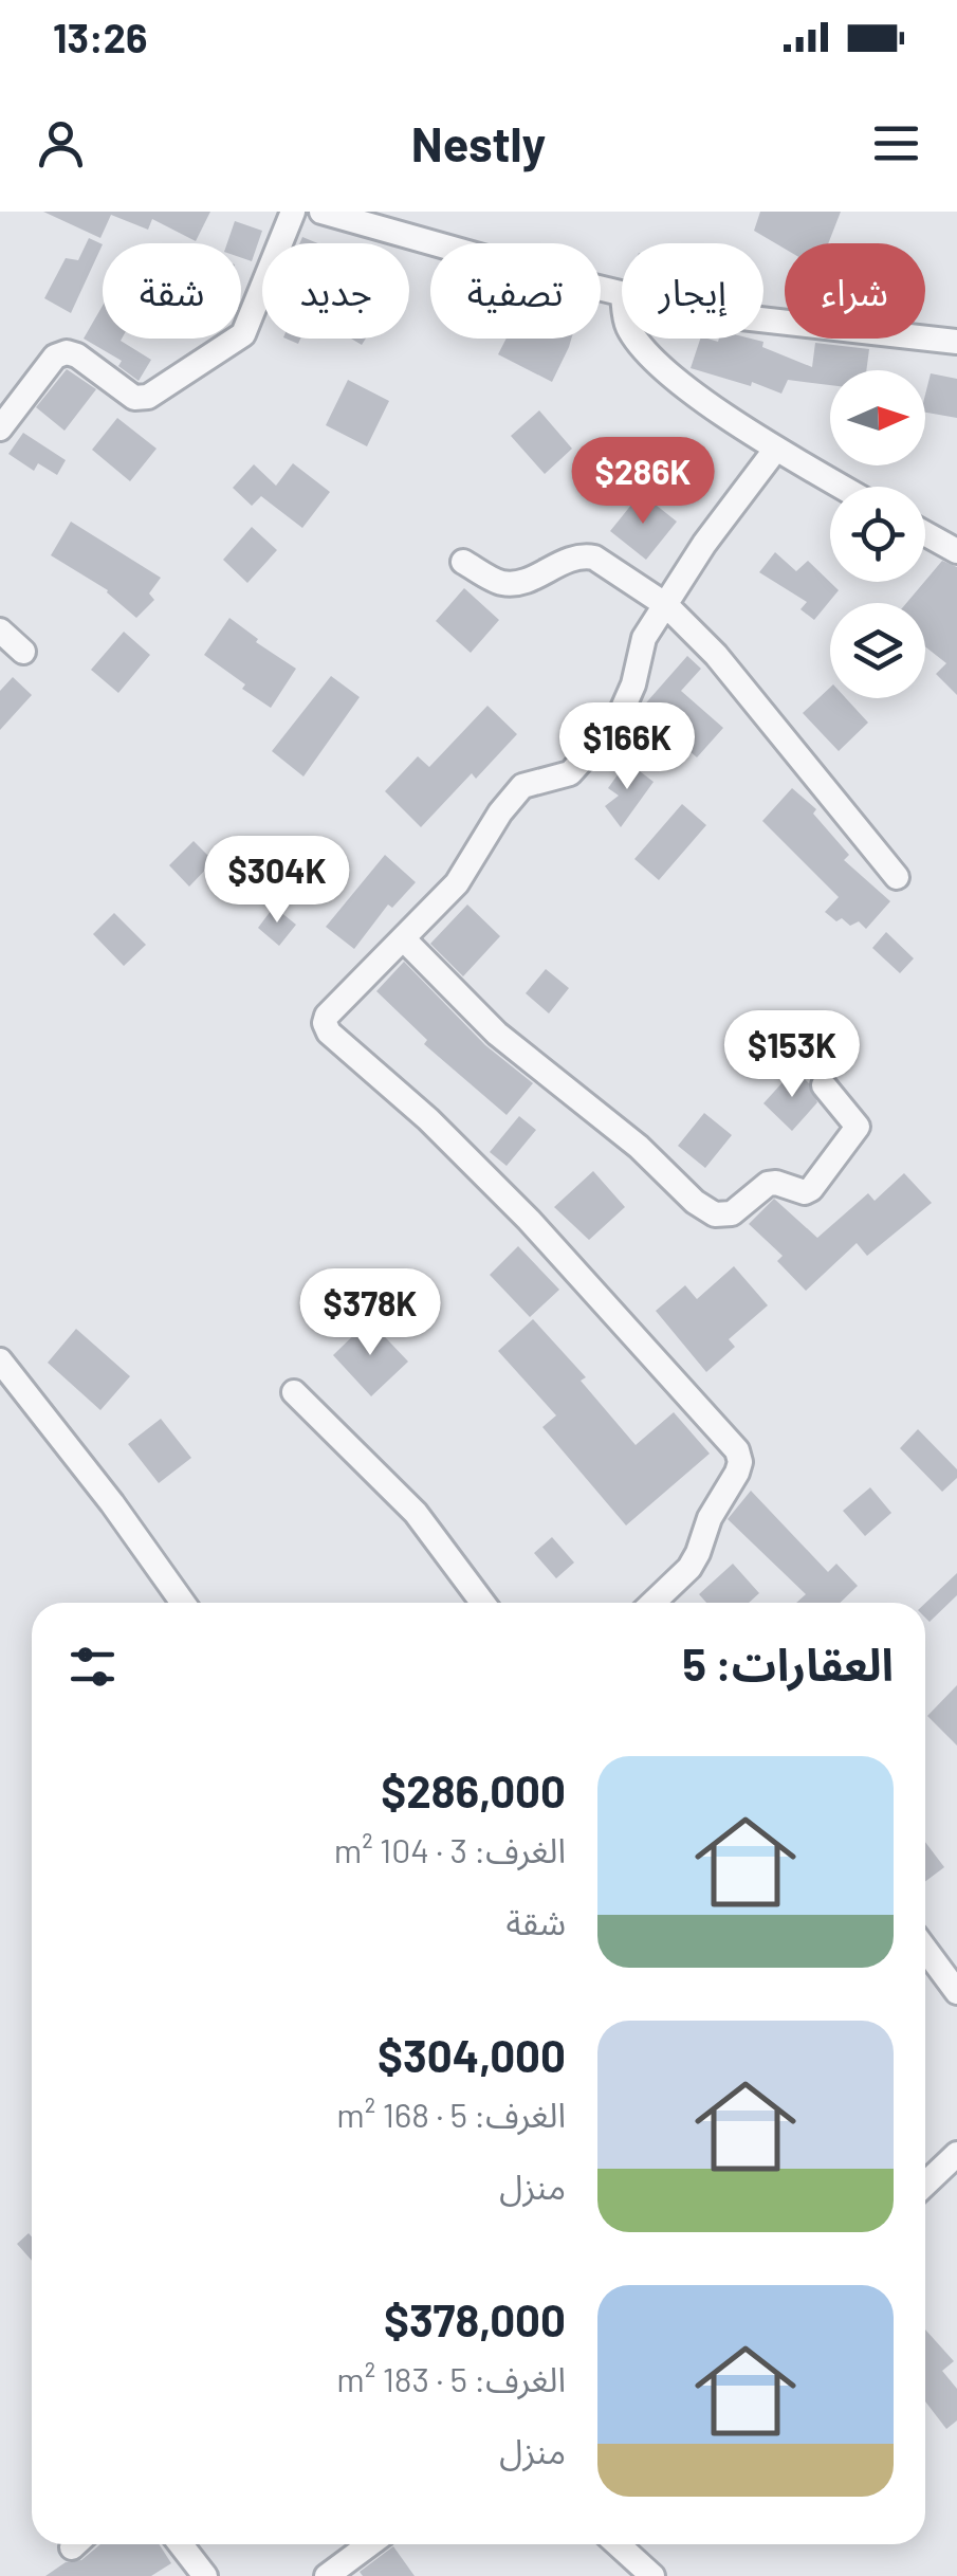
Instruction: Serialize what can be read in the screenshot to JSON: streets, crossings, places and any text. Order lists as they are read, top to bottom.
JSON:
{
  "north": "right",
  "page": {
    "status": "13:26",
    "header": "Nestly",
    "chip": [
      "شراء",
      "إيجار",
      "تصفية",
      "جديد",
      "شقة"
    ],
    "price": [
      "$286K",
      "$166K",
      "$304K",
      "$153K",
      "$378K"
    ],
    "heading": "العقارات: 5",
    "list": [
      {
        "name": "$286,000",
        "note": "الغرف: 3 · 104 m² · شقة"
      },
      {
        "name": "$304,000",
        "note": "الغرف: 5 · 168 m² · منزل"
      },
      {
        "name": "$378,000",
        "note": "الغرف: 5 · 183 m² · منزل"
      }
    ]
  }
}
